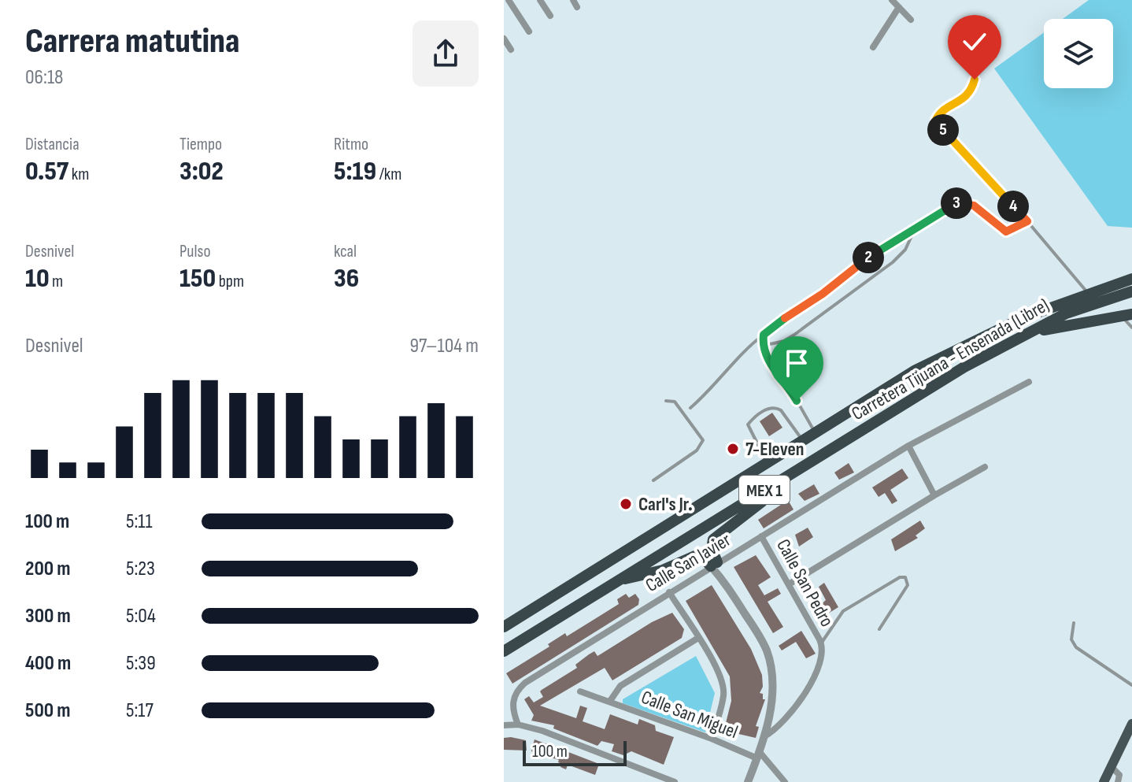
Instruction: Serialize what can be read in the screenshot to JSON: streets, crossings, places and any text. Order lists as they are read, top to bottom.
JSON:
{
  "streets": {
    "highway": ["Carretera Tijuana - Ensenada (Libre)", "MEX 1"],
    "street": ["Calle San Javier", "Calle San Pedro", "Calle San Miguel"]
  },
  "crossings": [
    ["Calle San Javier", "Calle San Pedro"]
  ],
  "places": ["7-Eleven", "Carl's Jr."],
  "scale_bar": "100 m",
  "page": {
    "heading": ["Carrera matutina", "06:18"],
    "stats": [
      ["Distancia", "0.57 km"],
      ["Tiempo", "3:02"],
      ["Ritmo", "5:19 /km"],
      ["Desnivel", "10 m"],
      ["Pulso", "150 bpm"],
      ["kcal", "36"]
    ],
    "pins": [
      "5",
      "3",
      "4",
      "2"
    ],
    "chart": ["Desnivel", "97–104 m"],
    "list": [
      {
        "name": "100 m",
        "note": "5:11"
      },
      {
        "name": "200 m",
        "note": "5:23"
      },
      {
        "name": "300 m",
        "note": "5:04"
      },
      {
        "name": "400 m",
        "note": "5:39"
      },
      {
        "name": "500 m",
        "note": "5:17"
      }
    ],
    "scale": "100 m"
  }
}
